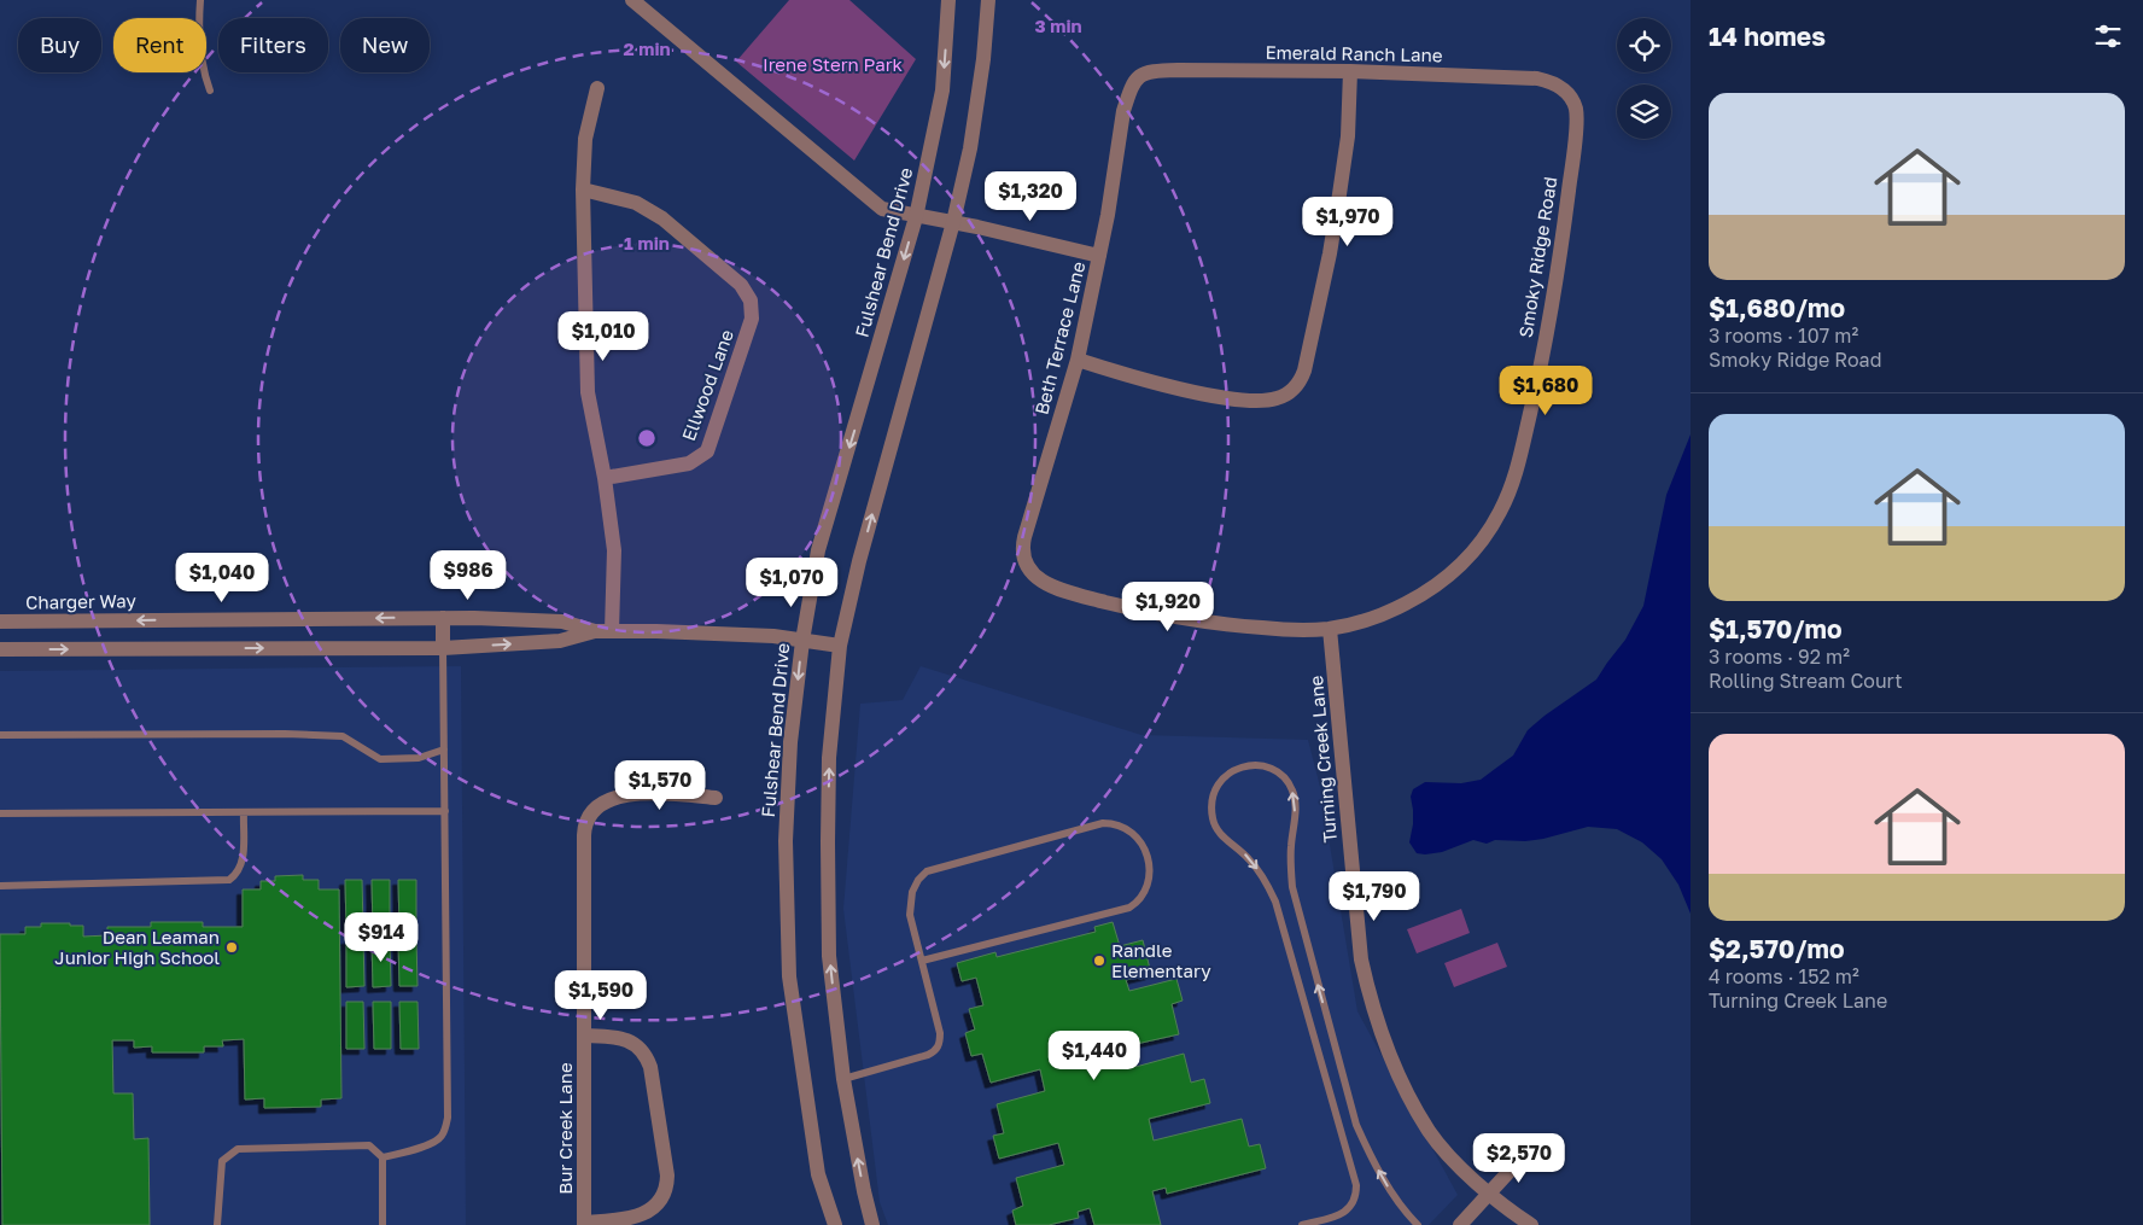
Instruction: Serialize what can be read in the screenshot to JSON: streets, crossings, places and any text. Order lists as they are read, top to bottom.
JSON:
{
  "streets": {
    "street": [
      "Emerald Ranch Lane",
      "Fulshear Bend Drive",
      "Smoky Ridge Road",
      "Beth Terrace Lane",
      "Ellwood Lane",
      "Charger Way",
      "Turning Creek Lane",
      "Bur Creek Lane"
    ]
  },
  "crossings": [
    ["Emerald Ranch Lane", "Smoky Ridge Road"],
    ["Emerald Ranch Lane", "Beth Terrace Lane"],
    ["Fulshear Bend Drive", "Charger Way"],
    ["Smoky Ridge Road", "Beth Terrace Lane"],
    ["Smoky Ridge Road", "Turning Creek Lane"]
  ],
  "parks": ["Irene Stern Park"],
  "places": ["Dean Leaman Junior High School", "Randle Elementary"],
  "page": {
    "heading": "14 homes",
    "chip": [
      "Buy",
      "Rent",
      "Filters",
      "New"
    ],
    "list": [
      {
        "name": "$1,680/mo",
        "note": "3 rooms · 107 m² · Smoky Ridge Road"
      },
      {
        "name": "$1,570/mo",
        "note": "3 rooms · 92 m² · Rolling Stream Court"
      },
      {
        "name": "$2,570/mo",
        "note": "4 rooms · 152 m² · Turning Creek Lane"
      }
    ],
    "price": [
      "$1,320",
      "$1,970",
      "$1,010",
      "$1,680",
      "$986",
      "$1,040",
      "$1,070",
      "$1,920",
      "$1,570",
      "$1,790",
      "$914",
      "$1,590",
      "$1,440",
      "$2,570"
    ]
  },
  "rings": ["3 min", "2 min", "1 min"]
}
